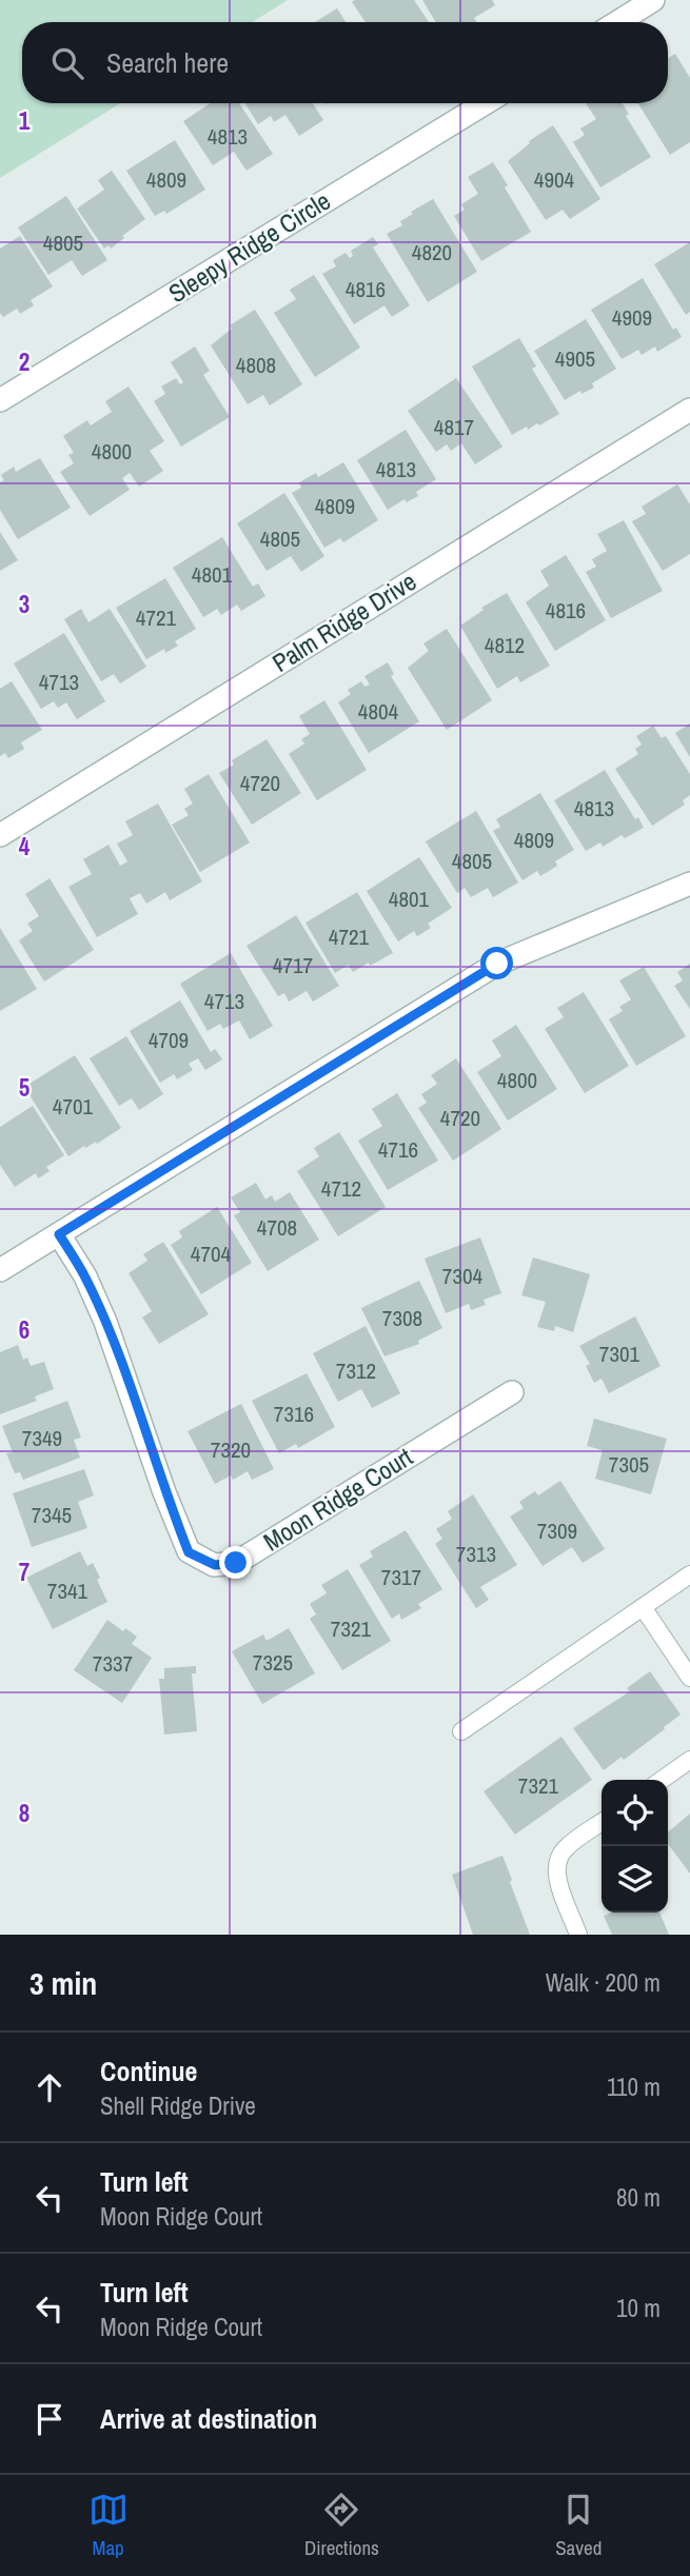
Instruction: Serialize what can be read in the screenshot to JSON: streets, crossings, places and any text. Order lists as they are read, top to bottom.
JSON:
{
  "streets": {
    "street": ["Sleepy Ridge Circle", "Palm Ridge Drive", "Moon Ridge Court"]
  },
  "house_numbers": [
    "4813",
    "4809",
    "4904",
    "4805",
    "4820",
    "4816",
    "4909",
    "4905",
    "4808",
    "4817",
    "4800",
    "4813",
    "4809",
    "4805",
    "4801",
    "4816",
    "4721",
    "4812",
    "4713",
    "4804",
    "4720",
    "4813",
    "4809",
    "4805",
    "4801",
    "4721",
    "4717",
    "4713",
    "4709",
    "4800",
    "4701",
    "4720",
    "4716",
    "4712",
    "4708",
    "4704",
    "7304",
    "7308",
    "7301",
    "7312",
    "7316",
    "7349",
    "7320",
    "7305",
    "7345",
    "7309",
    "7313",
    "7317",
    "7341",
    "7321",
    "7325",
    "7337",
    "7321"
  ],
  "page": {
    "search": "Search here",
    "heading": ["3 min", "Walk · 200 m"],
    "list": [
      ["Continue", "Shell Ridge Drive", "110 m"],
      ["Turn left", "Moon Ridge Court", "80 m"],
      ["Turn left", "Moon Ridge Court", "10 m"],
      "Arrive at destination"
    ],
    "nav": ["Map", "Directions", "Saved"]
  },
  "grid": {
    "rows": [
      "1",
      "2",
      "3",
      "4",
      "5",
      "6",
      "7",
      "8"
    ]
  }
}
